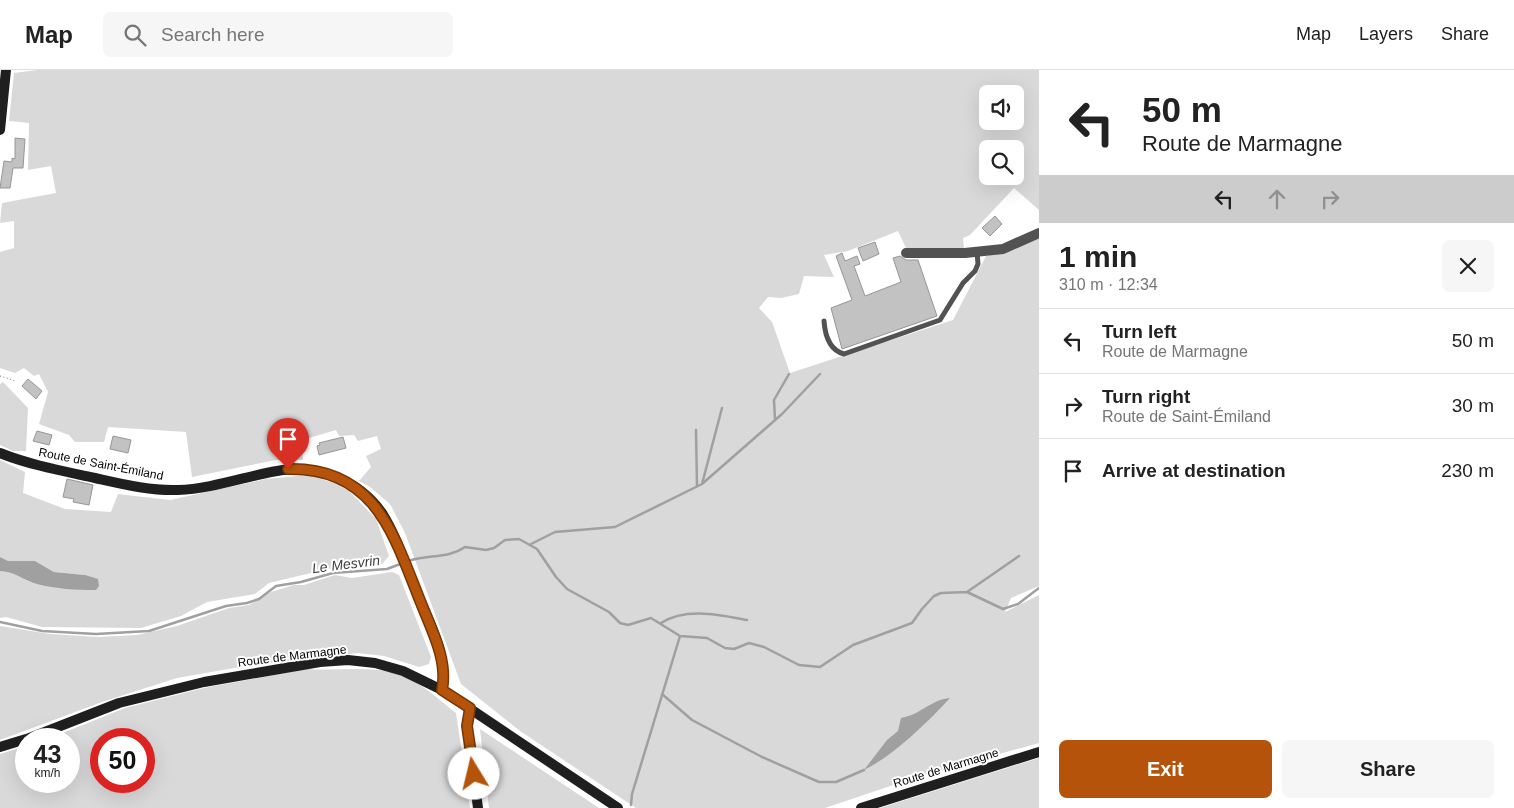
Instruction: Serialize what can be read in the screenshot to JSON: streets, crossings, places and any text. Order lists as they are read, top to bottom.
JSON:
{
  "streets": {
    "main road": ["Route de Saint-Émiland", "Route de Marmagne"]
  },
  "crossings": [
    ["Route de Saint-Émiland", "Route de Marmagne"]
  ],
  "water": ["Le Mesvrin"],
  "page": {
    "header": "Map",
    "search": "Search here",
    "nav": ["Map", "Layers", "Share"],
    "turn": ["50 m", "Route de Marmagne"],
    "heading": ["1 min", "310 m · 12:34"],
    "list": [
      {
        "name": "Turn left",
        "note": "Route de Marmagne",
        "value": "50 m"
      },
      {
        "name": "Turn right",
        "note": "Route de Saint-Émiland",
        "value": "30 m"
      },
      {
        "name": "Arrive at destination",
        "value": "230 m"
      }
    ],
    "speed": "43 km/h",
    "limit": "50",
    "buttons": ["Exit", "Share"]
  }
}
